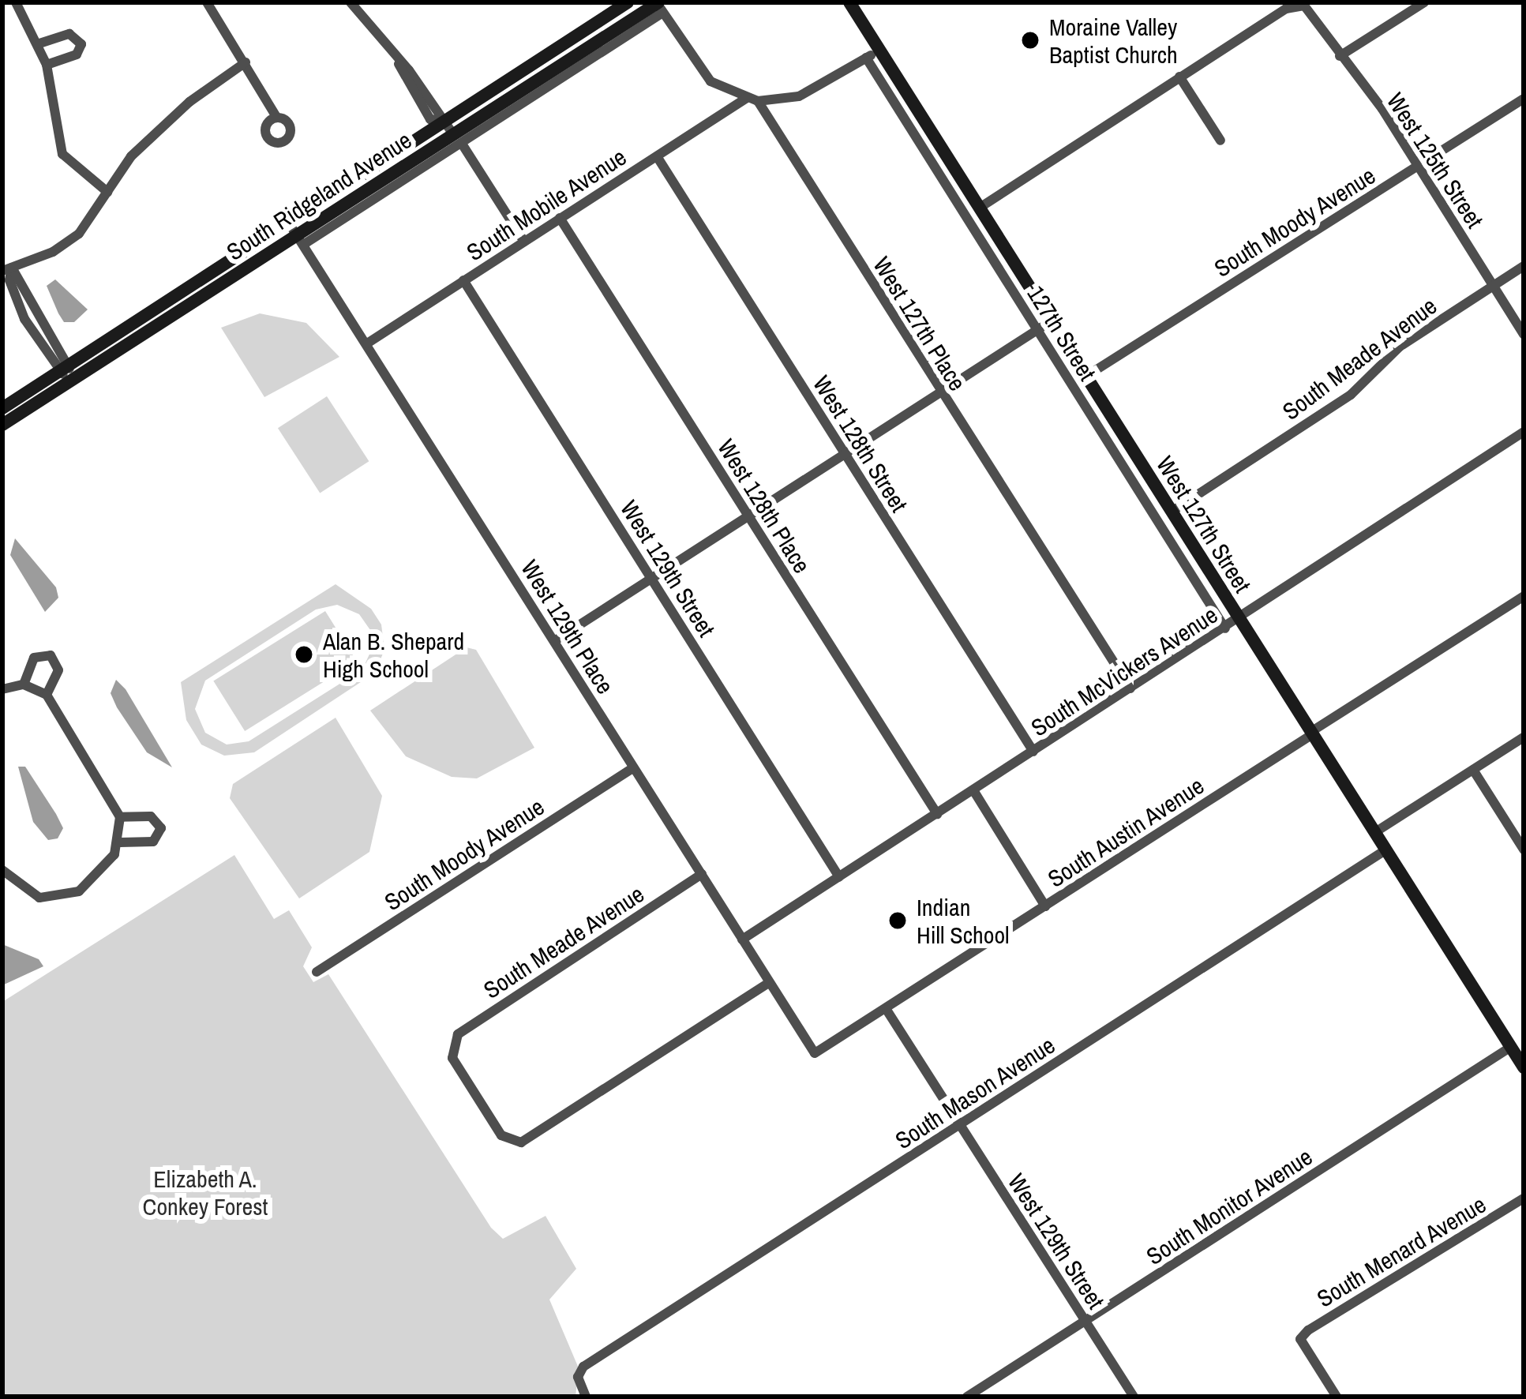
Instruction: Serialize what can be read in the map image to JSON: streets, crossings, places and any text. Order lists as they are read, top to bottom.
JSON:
{
  "streets": {
    "main road": ["South Ridgeland Avenue", "West 127th Street"],
    "street": [
      "West 125th Street",
      "South Mobile Avenue",
      "South Moody Avenue",
      "West 127th Place",
      "127th Street",
      "South Meade Avenue",
      "West 128th Street",
      "West 128th Place",
      "West 129th Street",
      "West 129th Place",
      "South McVickers Avenue",
      "South Austin Avenue",
      "South Mason Avenue",
      "South Monitor Avenue",
      "South Menard Avenue"
    ]
  },
  "crossings": [
    ["West 125th Street", "South Moody Avenue"],
    ["West 125th Street", "South Meade Avenue"],
    ["South Ridgeland Avenue", "West 127th Place"],
    ["South Ridgeland Avenue", "West 129th Place"],
    ["South Mobile Avenue", "West 127th Place"],
    ["South Mobile Avenue", "127th Street"],
    ["South Mobile Avenue", "West 128th Street"],
    ["South Mobile Avenue", "West 128th Place"],
    ["South Mobile Avenue", "West 127th Street"],
    ["South Mobile Avenue", "West 129th Street"],
    ["South Mobile Avenue", "West 129th Place"],
    ["South Moody Avenue", "West 127th Street"],
    ["South Moody Avenue", "West 129th Place"],
    ["West 127th Place", "South McVickers Avenue"],
    ["127th Street", "South McVickers Avenue"],
    ["South Meade Avenue", "West 127th Street"],
    ["South Meade Avenue", "West 129th Place"],
    ["West 128th Street", "South McVickers Avenue"],
    ["West 128th Place", "South McVickers Avenue"],
    ["West 127th Street", "South McVickers Avenue"],
    ["West 127th Street", "South Austin Avenue"],
    ["West 127th Street", "South Mason Avenue"],
    ["West 127th Street", "South Monitor Avenue"],
    ["West 129th Street", "South McVickers Avenue"],
    ["West 129th Street", "South Austin Avenue"],
    ["West 129th Street", "South Mason Avenue"],
    ["West 129th Street", "South Monitor Avenue"],
    ["West 129th Place", "South McVickers Avenue"],
    ["West 129th Place", "South Austin Avenue"]
  ],
  "parks": ["Elizabeth A. Conkey Forest"],
  "places": ["Moraine Valley Baptist Church", "Alan B. Shepard High School", "Indian Hill School"]
}
